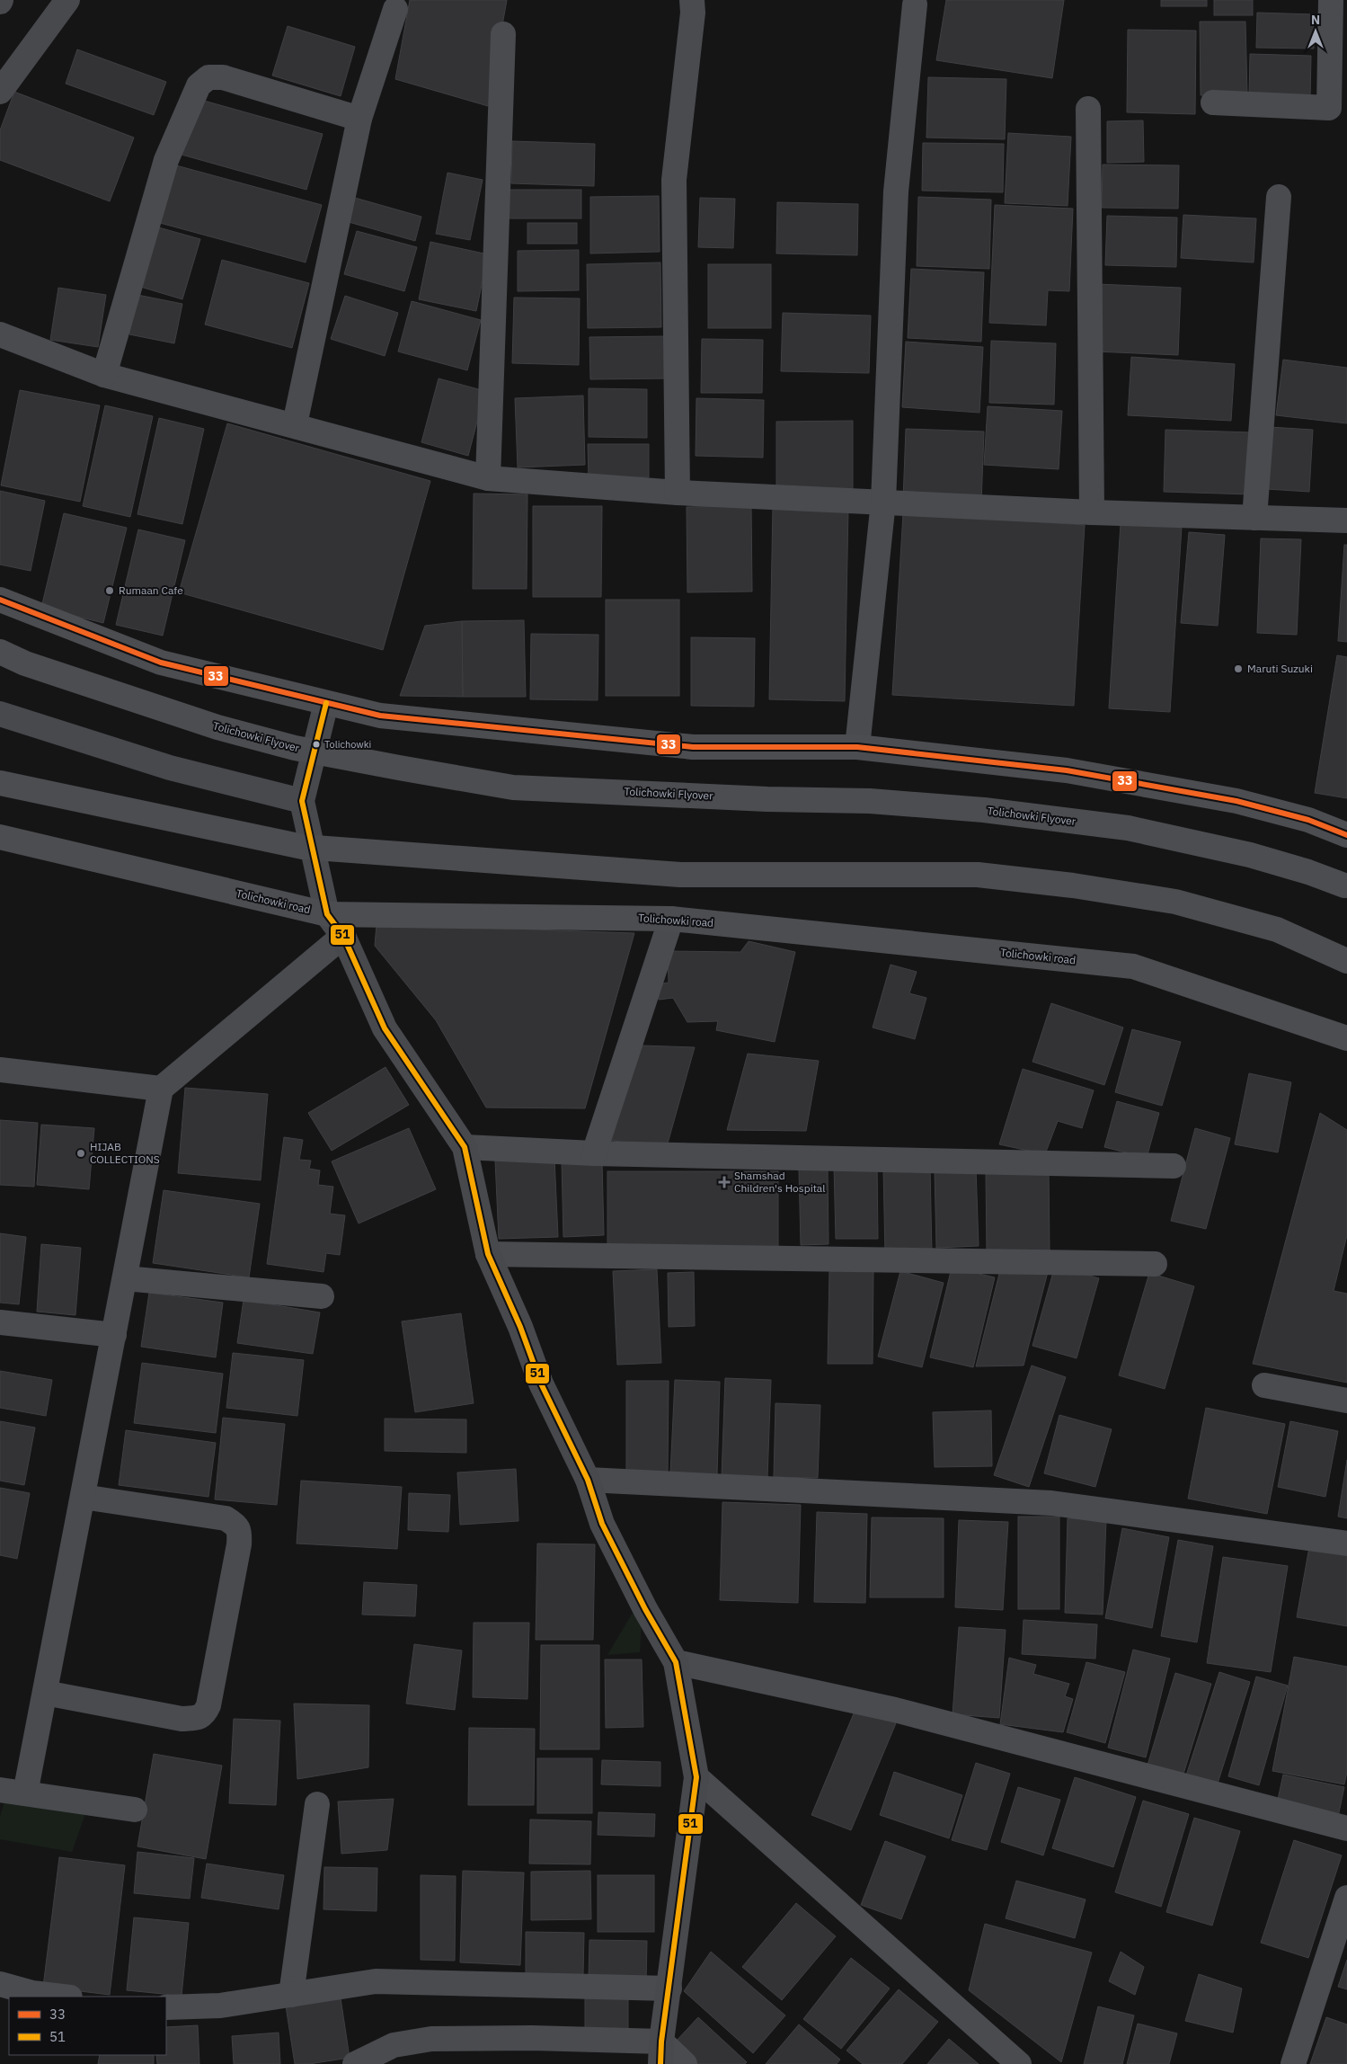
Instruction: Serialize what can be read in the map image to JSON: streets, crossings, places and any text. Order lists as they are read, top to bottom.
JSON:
{
  "streets": {
    "main road": ["Tolichowki Flyover", "Tolichowki road"]
  },
  "places": {
    "other": [
      "Rumaan Cafe",
      "Maruti Suzuki",
      "Tolichowki",
      "HIJAB COLLECTIONS"
    ],
    "health": ["Shamshad Children's Hospital"]
  },
  "lines": ["transit line 33", "transit line 51"],
  "legend": ["33", "51"],
  "north": "top"
}
